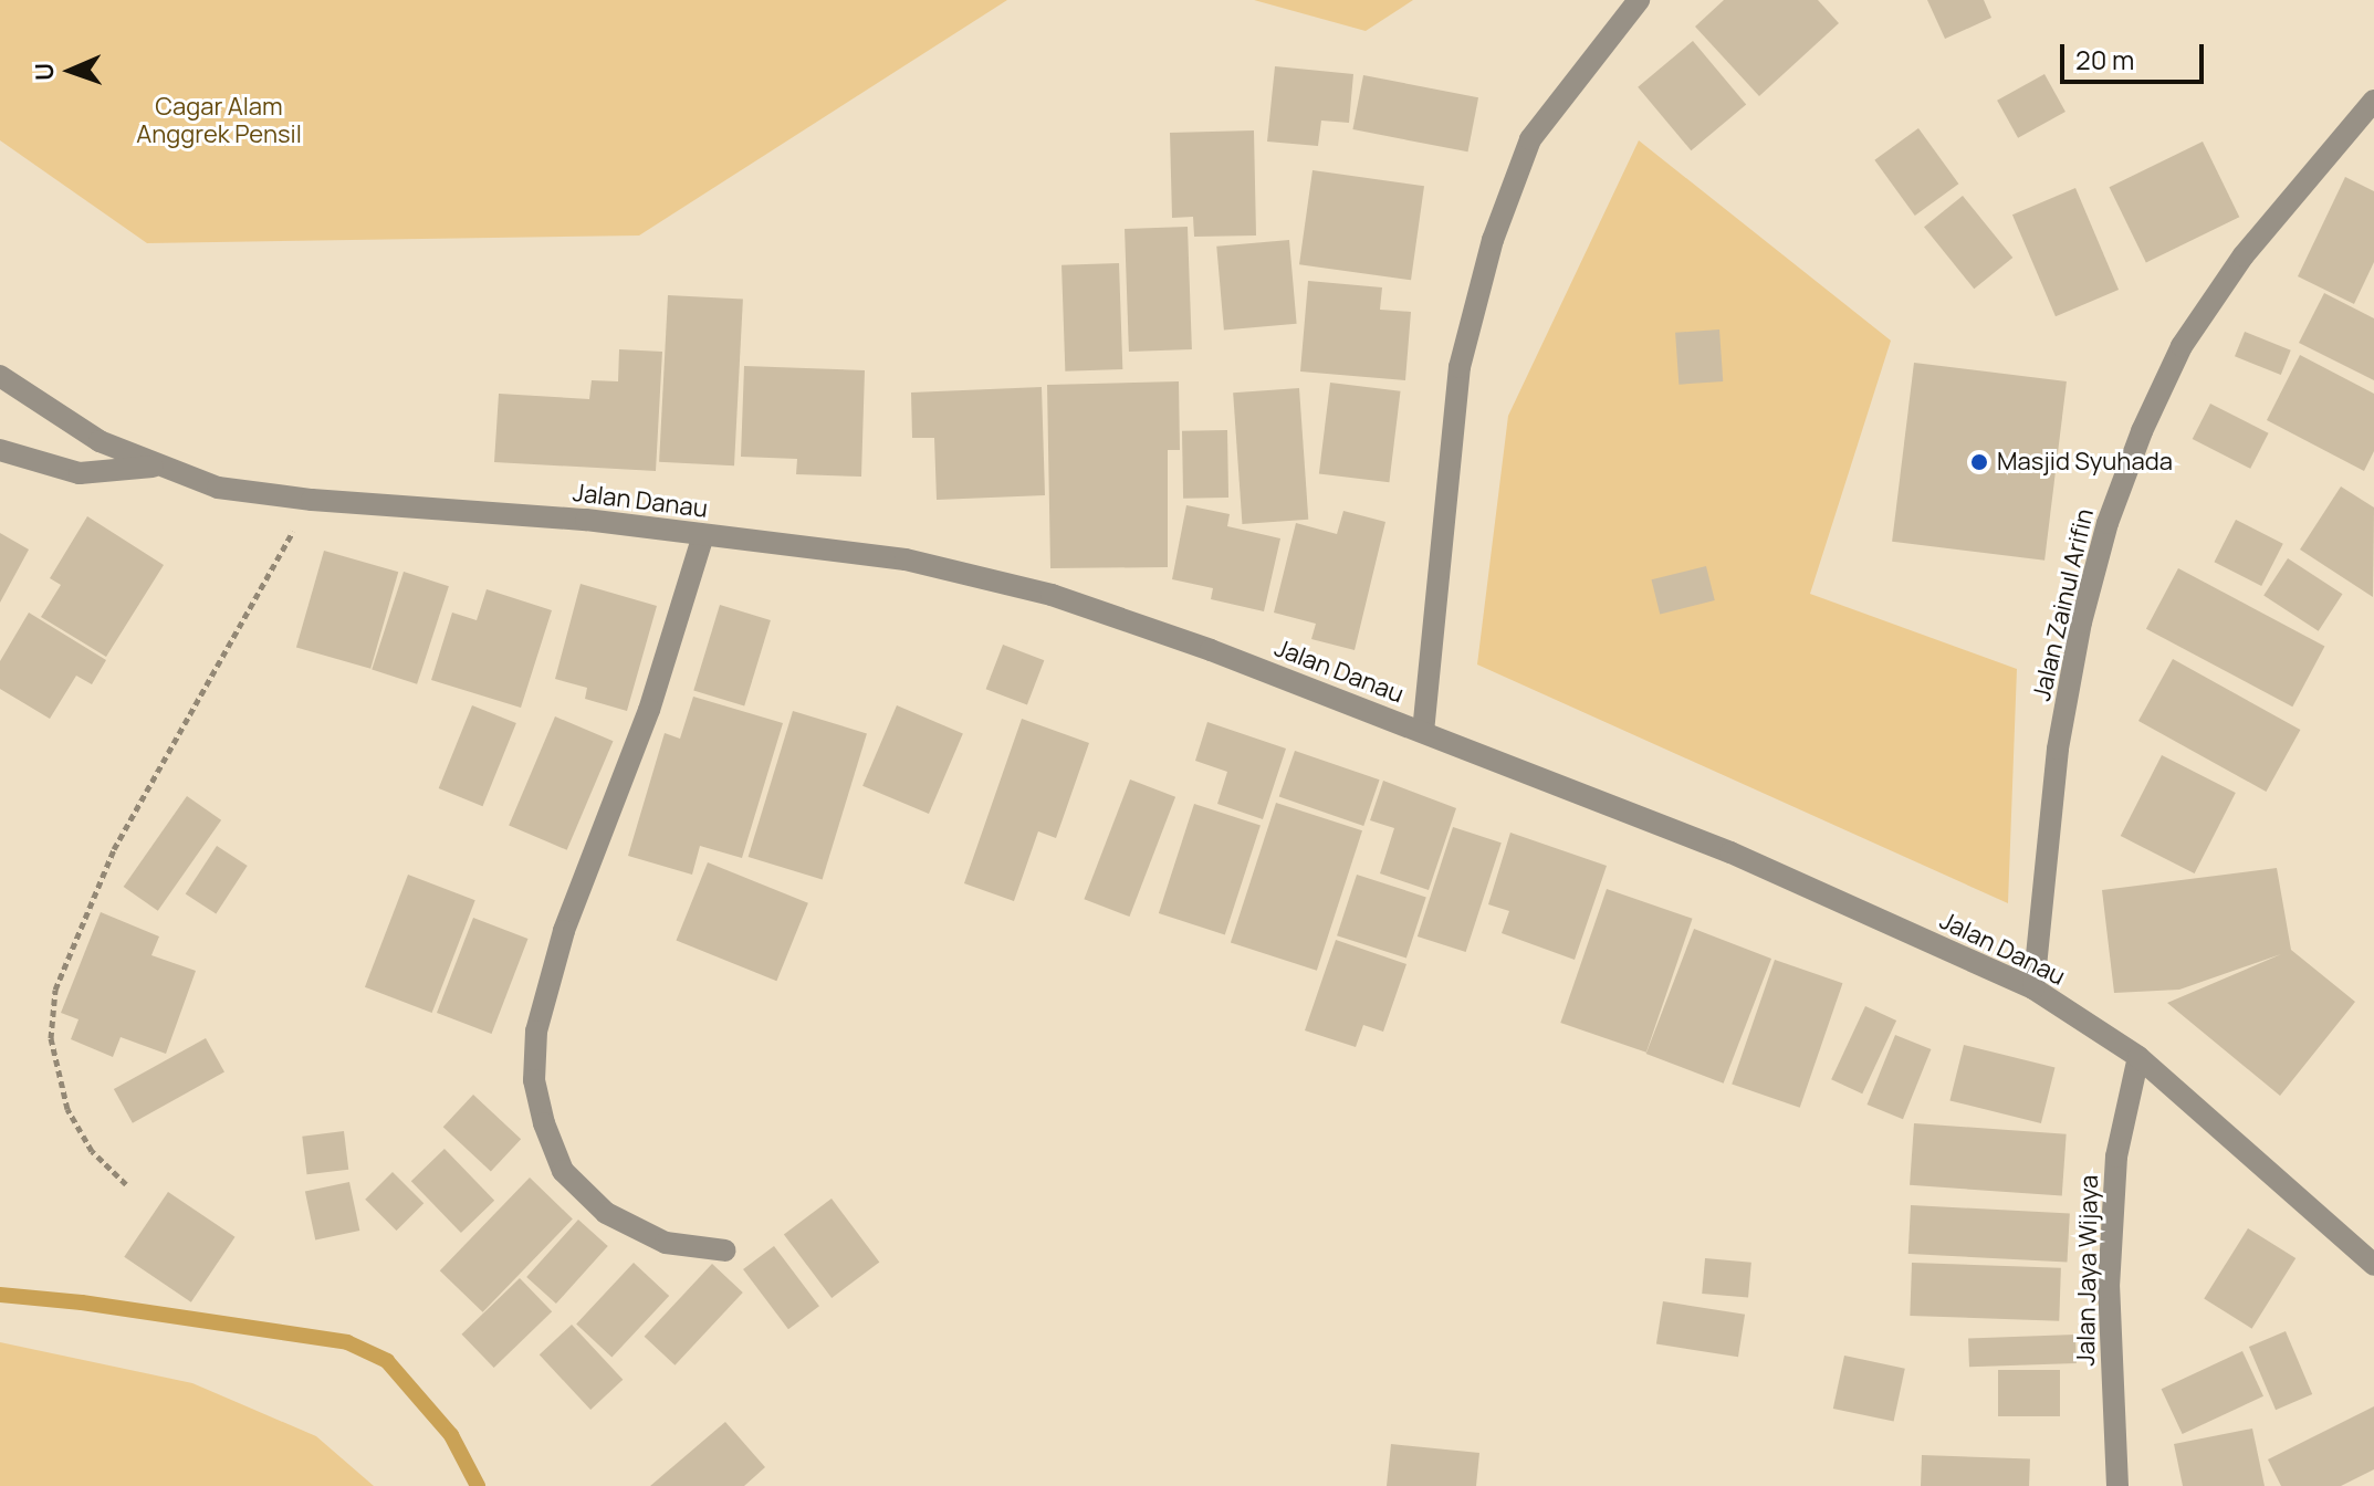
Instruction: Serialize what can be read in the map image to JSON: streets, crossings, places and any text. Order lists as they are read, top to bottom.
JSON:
{
  "streets": {
    "street": ["Jalan Danau", "Jalan Zainul Arifin", "Jalan Jaya Wijaya"]
  },
  "crossings": [
    ["Jalan Danau", "Jalan Zainul Arifin"],
    ["Jalan Danau", "Jalan Jaya Wijaya"]
  ],
  "parks": ["Cagar Alam Anggrek Pensil"],
  "places": ["Masjid Syuhada"],
  "scale_bar": "20 m",
  "north": "left"
}
